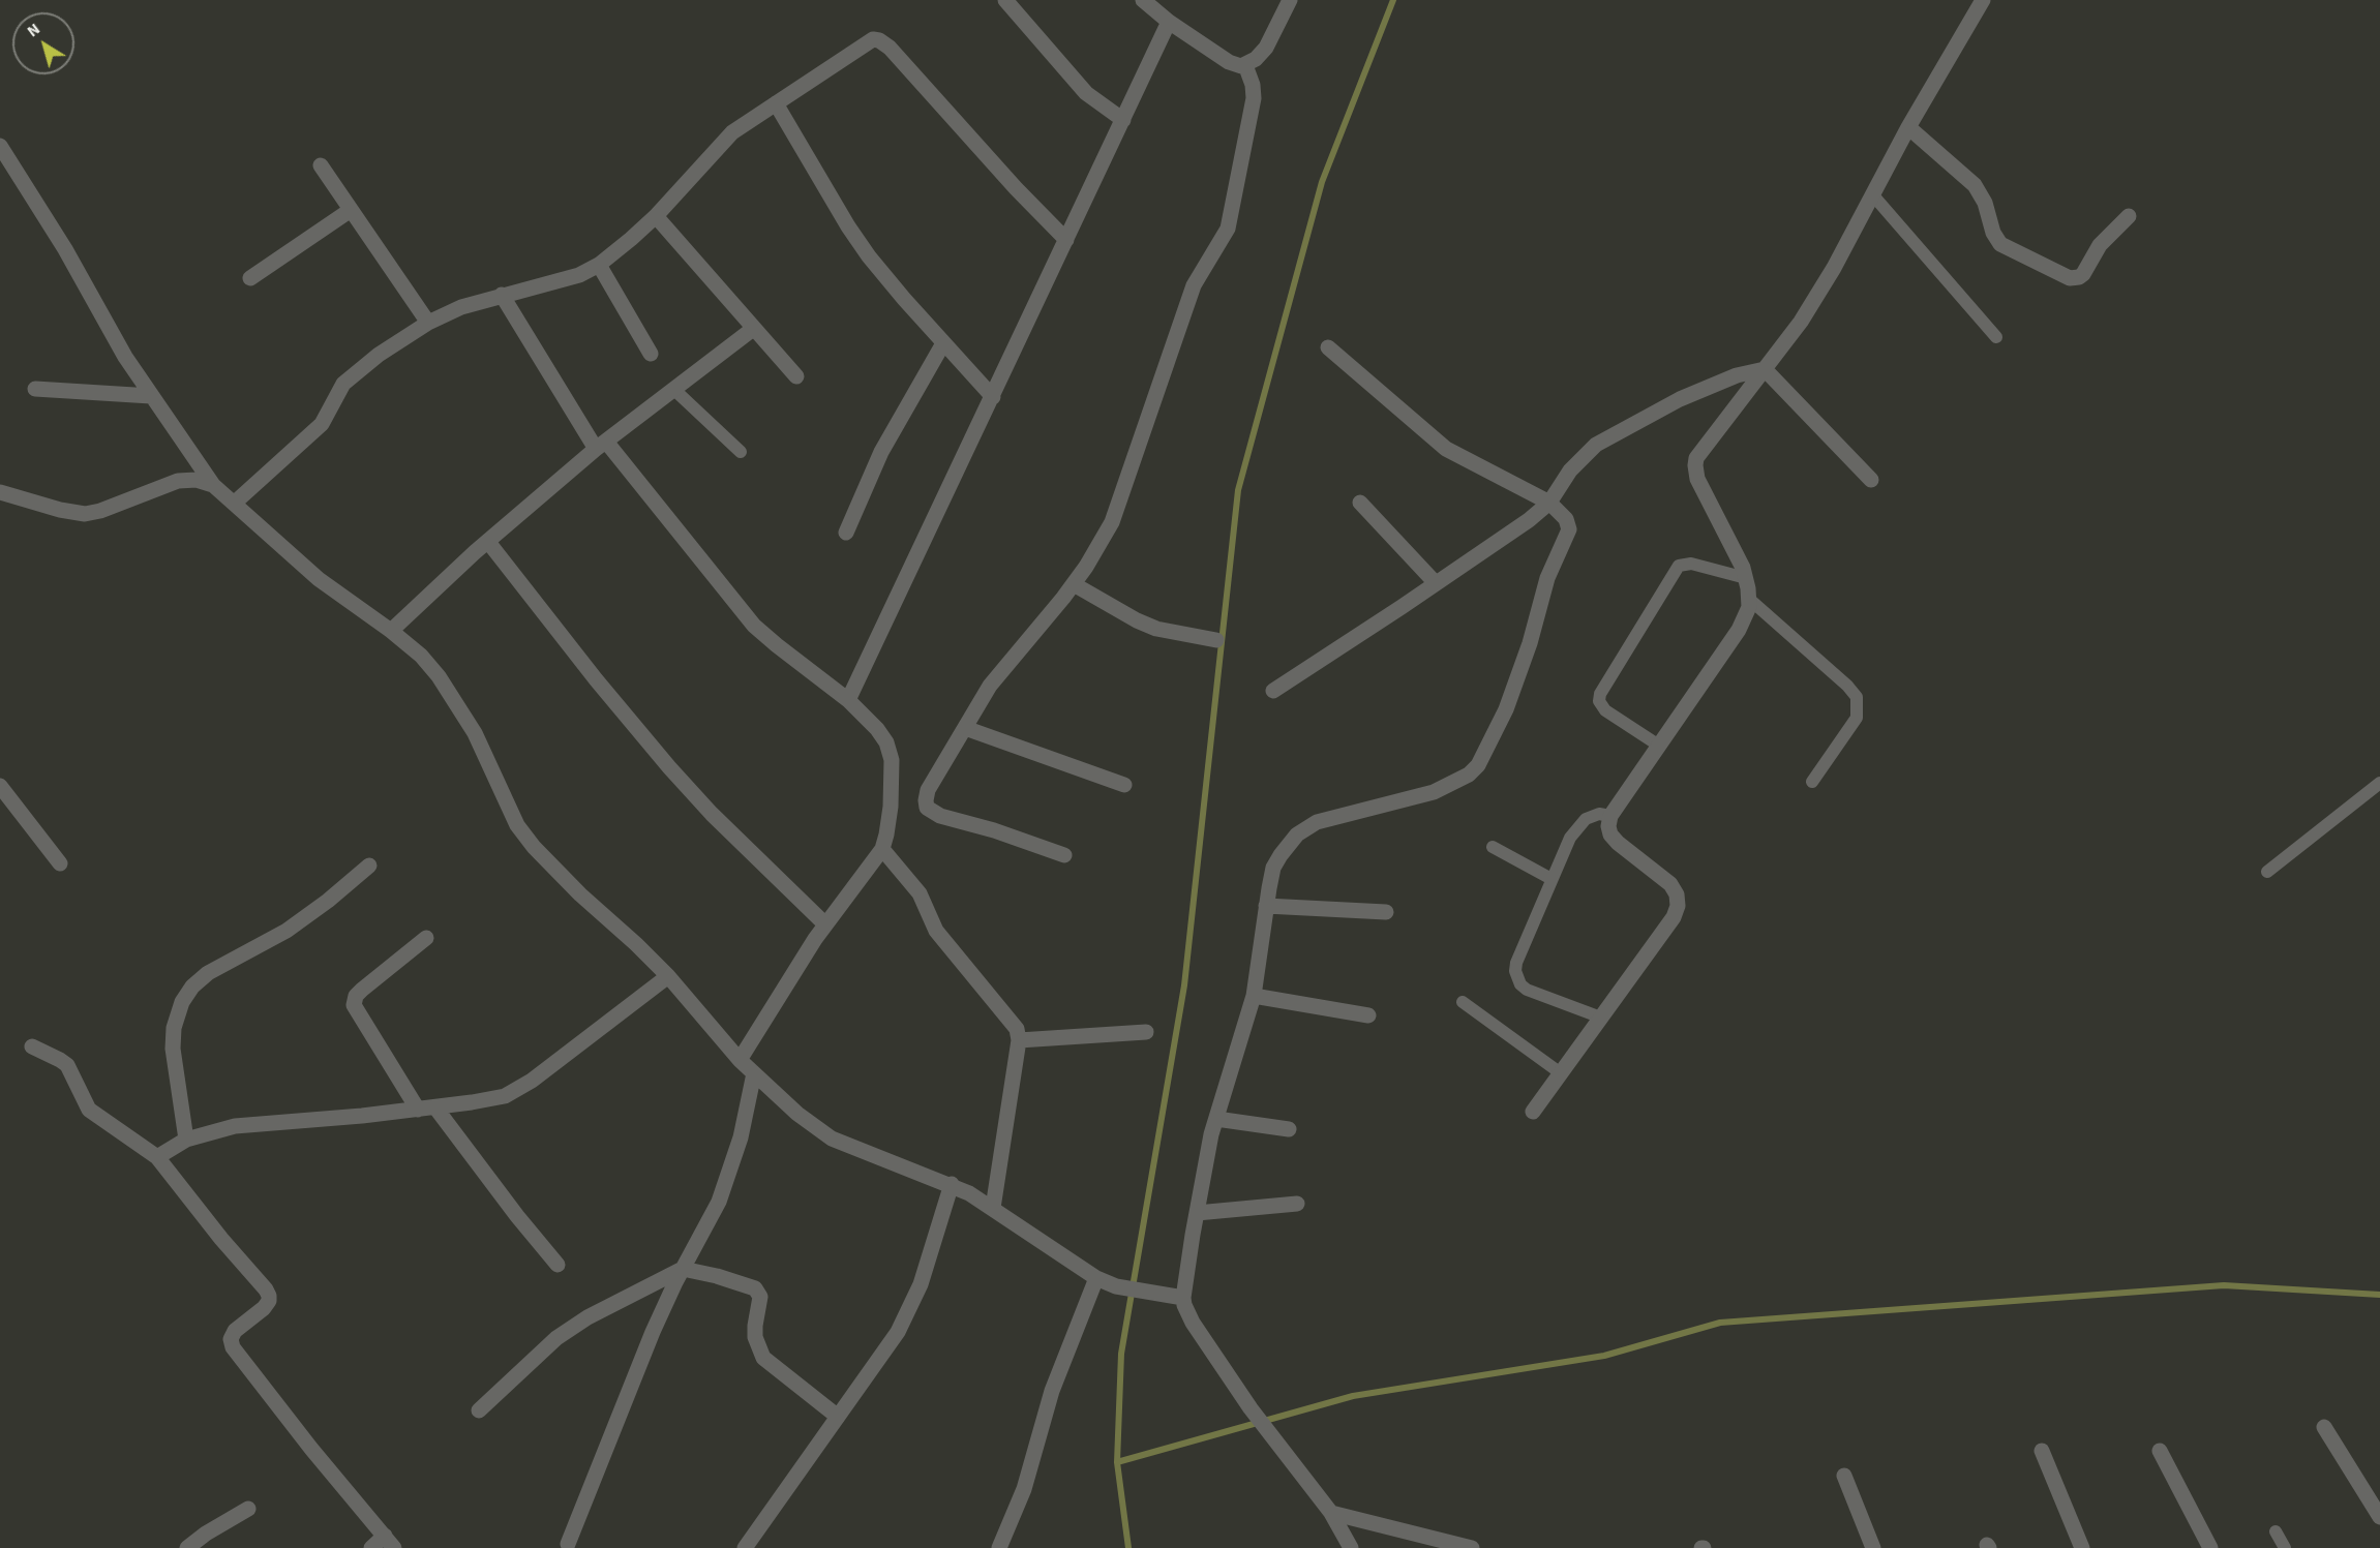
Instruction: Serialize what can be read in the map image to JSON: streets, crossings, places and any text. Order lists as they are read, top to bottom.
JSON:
{
  "north": "top left"
}
